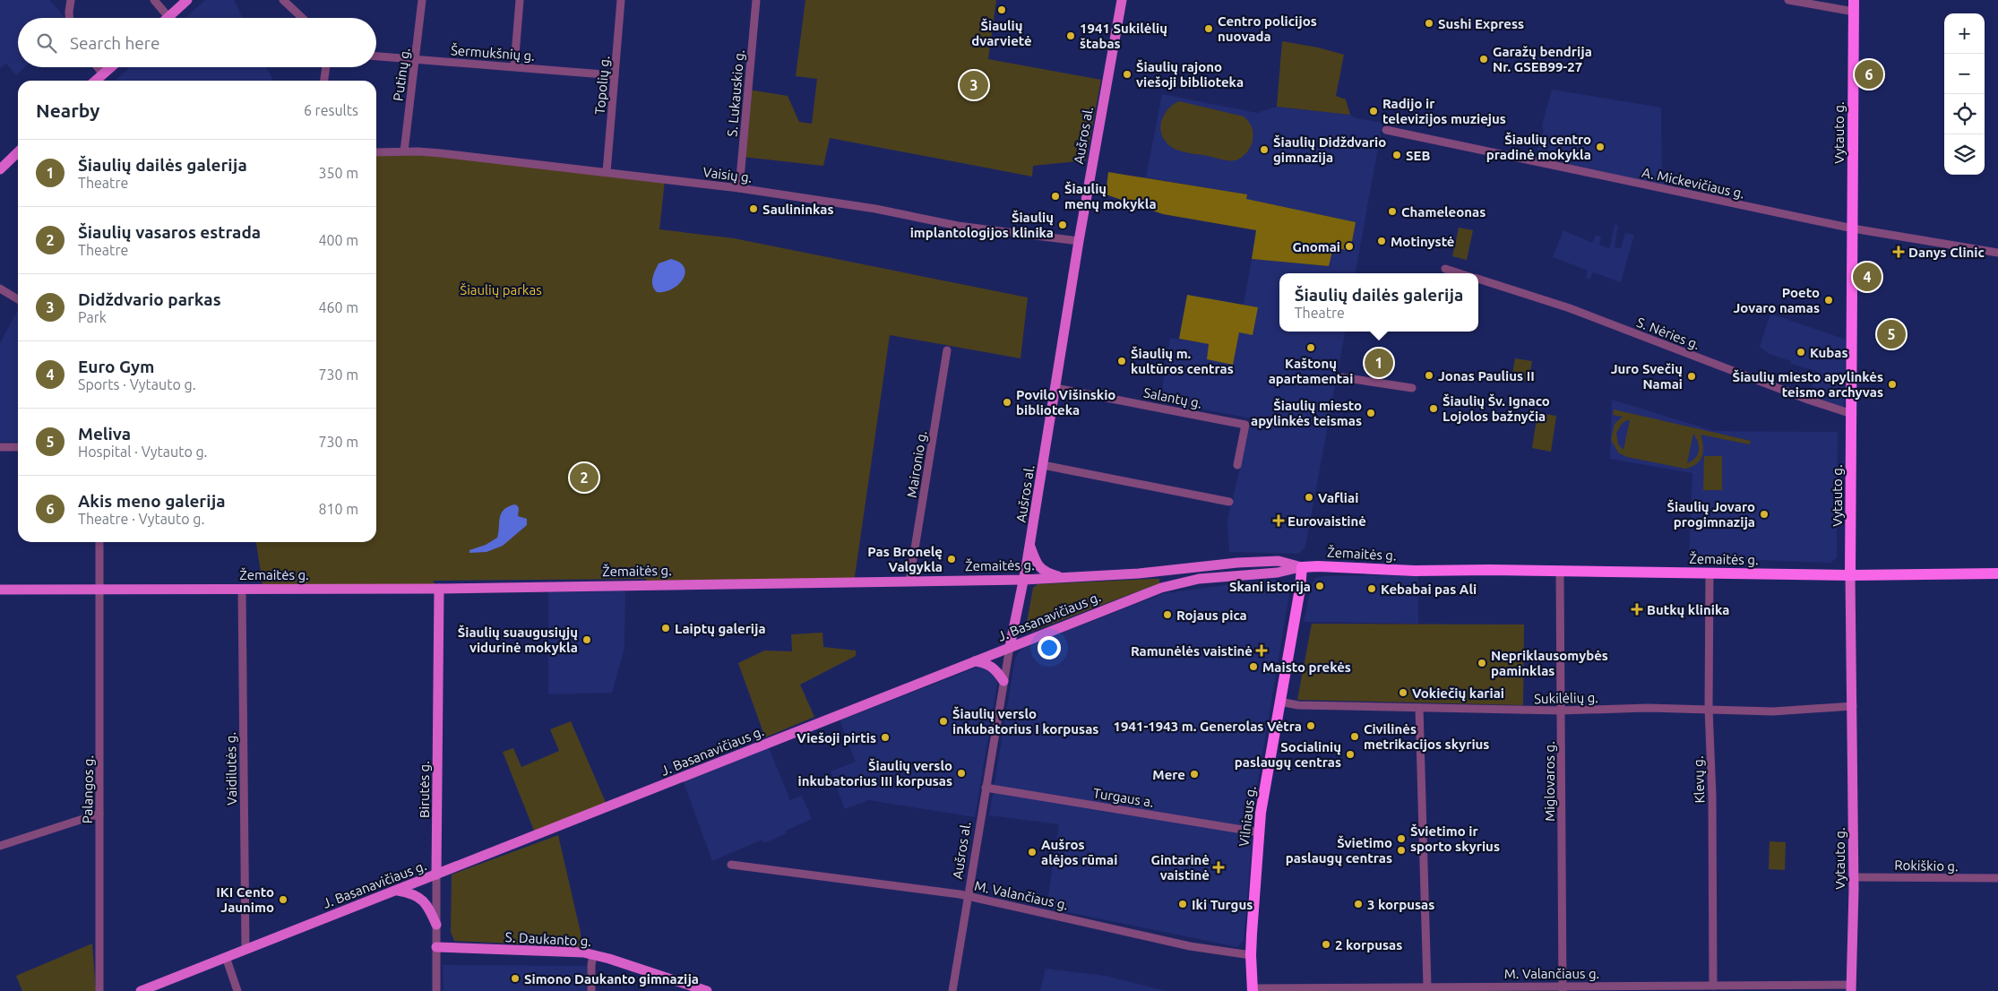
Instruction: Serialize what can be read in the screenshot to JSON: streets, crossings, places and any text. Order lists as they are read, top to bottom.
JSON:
{
  "streets": {
    "highway": ["Vytauto g.", "Žemaitės g.", "Vilniaus g."],
    "main road": [
      "Aušros al.",
      "J. Basanavičiaus g.",
      "Birutės g.",
      "S. Daukanto g."
    ],
    "street": [
      "Šermukšnių g.",
      "Putinų g.",
      "Topolių g.",
      "S. Lukauskio g.",
      "Vaisių g.",
      "A. Mickevičiaus g.",
      "S. Nėries g.",
      "Salantų g.",
      "Maironio g.",
      "Sukilėlių g.",
      "Vaidilutės g.",
      "Klevų g.",
      "Miglovaros g.",
      "Palangos g.",
      "Turgaus a.",
      "Rokiškio g.",
      "M. Valančiaus g."
    ]
  },
  "crossings": [
    ["Šermukšnių g.", "Putinų g."],
    ["Šermukšnių g.", "Topolių g."],
    ["Putinų g.", "Vaisių g."],
    ["Topolių g.", "Vaisių g."],
    ["S. Lukauskio g.", "Vaisių g."],
    ["Vytauto g.", "A. Mickevičiaus g."],
    ["Vytauto g.", "S. Nėries g."],
    ["Vytauto g.", "Žemaitės g."],
    ["Vytauto g.", "Sukilėlių g."],
    ["Vytauto g.", "Rokiškio g."],
    ["Vytauto g.", "M. Valančiaus g."],
    ["Aušros al.", "Vaisių g."],
    ["Aušros al.", "Salantų g."],
    ["Aušros al.", "Žemaitės g."],
    ["Aušros al.", "J. Basanavičiaus g."],
    ["Aušros al.", "Turgaus a."],
    ["Aušros al.", "M. Valančiaus g."],
    ["Maironio g.", "Žemaitės g."],
    ["Žemaitės g.", "J. Basanavičiaus g."],
    ["Žemaitės g.", "Vaidilutės g."],
    ["Žemaitės g.", "Klevų g."],
    ["Žemaitės g.", "Miglovaros g."],
    ["Žemaitės g.", "Palangos g."],
    ["Žemaitės g.", "Birutės g."],
    ["Žemaitės g.", "Vilniaus g."],
    ["J. Basanavičiaus g.", "Vaidilutės g."],
    ["J. Basanavičiaus g.", "Birutės g."],
    ["J. Basanavičiaus g.", "Vilniaus g."],
    ["Sukilėlių g.", "Klevų g."],
    ["Sukilėlių g.", "Miglovaros g."],
    ["Sukilėlių g.", "Vilniaus g."],
    ["Klevų g.", "M. Valančiaus g."],
    ["Miglovaros g.", "M. Valančiaus g."],
    ["Birutės g.", "S. Daukanto g."],
    ["Turgaus a.", "Vilniaus g."],
    ["Vilniaus g.", "M. Valančiaus g."]
  ],
  "parks": ["Šiaulių parkas"],
  "places": {
    "other": [
      "Šiaulių dvarvietė",
      "Sushi Express",
      "Centro policijos nuovada",
      "1941 Sukilėlių štabas",
      "Garažų bendrija Nr. GSEB99-27",
      "Šiaulių rajono viešoji biblioteka",
      "Radijo ir televizijos muziejus",
      "Šiaulių centro pradinė mokykla",
      "Šiaulių Didždvario gimnazija",
      "SEB",
      "Šiaulių menų mokykla",
      "Saulininkas",
      "Chameleonas",
      "Šiaulių implantologijos klinika",
      "Motinystė",
      "Gnomai",
      "Poeto Jovaro namas",
      "Kaštonų apartamentai",
      "Kubas",
      "Šiaulių m. kultūros centras",
      "Jonas Paulius II",
      "Juro Svečių Namai",
      "Šiaulių miesto apylinkės teismo archyvas",
      "Povilo Višinskio biblioteka",
      "Šiaulių Šv. Ignaco Lojolos bažnyčia",
      "Šiaulių miesto apylinkės teismas",
      "Vafliai",
      "Šiaulių Jovaro progimnazija",
      "Pas Bronelę Valgykla",
      "Skani istorija",
      "Kebabai pas Ali",
      "Rojaus pica",
      "Laiptų galerija",
      "Šiaulių suaugusiųjų vidurinė mokykla",
      "Nepriklausomybės paminklas",
      "Maisto prekės",
      "Vokiečių kariai",
      "Šiaulių verslo inkubatorius I korpusas",
      "1941-1943 m. Generolas Vėtra",
      "Civilinės metrikacijos skyrius",
      "Viešoji pirtis",
      "Socialinių paslaugų centras",
      "Šiaulių verslo inkubatorius III korpusas",
      "Mere",
      "Švietimo ir sporto skyrius",
      "Švietimo paslaugų centras",
      "Aušros alėjos rūmai",
      "IKI Cento Jaunimo",
      "Iki Turgus",
      "3 korpusas",
      "2 korpusas",
      "Simono Daukanto gimnazija"
    ],
    "health": [
      "Danys Clinic",
      "Eurovaistinė",
      "Butkų klinika",
      "Ramunėlės vaistinė",
      "Gintarinė vaistinė"
    ]
  },
  "page": {
    "map_buttons": ["+", "−"],
    "search": "Search here",
    "pins": [
      "6",
      "3",
      "4",
      "5",
      "1",
      "2"
    ],
    "heading": ["Nearby", "6 results"],
    "list": [
      {
        "mark": "1",
        "name": "Šiaulių dailės galerija",
        "note": "Theatre",
        "value": "350 m"
      },
      {
        "mark": "2",
        "name": "Šiaulių vasaros estrada",
        "note": "Theatre",
        "value": "400 m"
      },
      {
        "mark": "3",
        "name": "Didždvario parkas",
        "note": "Park",
        "value": "460 m"
      },
      {
        "mark": "4",
        "name": "Euro Gym",
        "note": "Sports · Vytauto g.",
        "value": "730 m"
      },
      {
        "mark": "5",
        "name": "Meliva",
        "note": "Hospital · Vytauto g.",
        "value": "730 m"
      },
      {
        "mark": "6",
        "name": "Akis meno galerija",
        "note": "Theatre · Vytauto g.",
        "value": "810 m"
      }
    ],
    "popup": ["Šiaulių dailės galerija", "Theatre"]
  }
}
